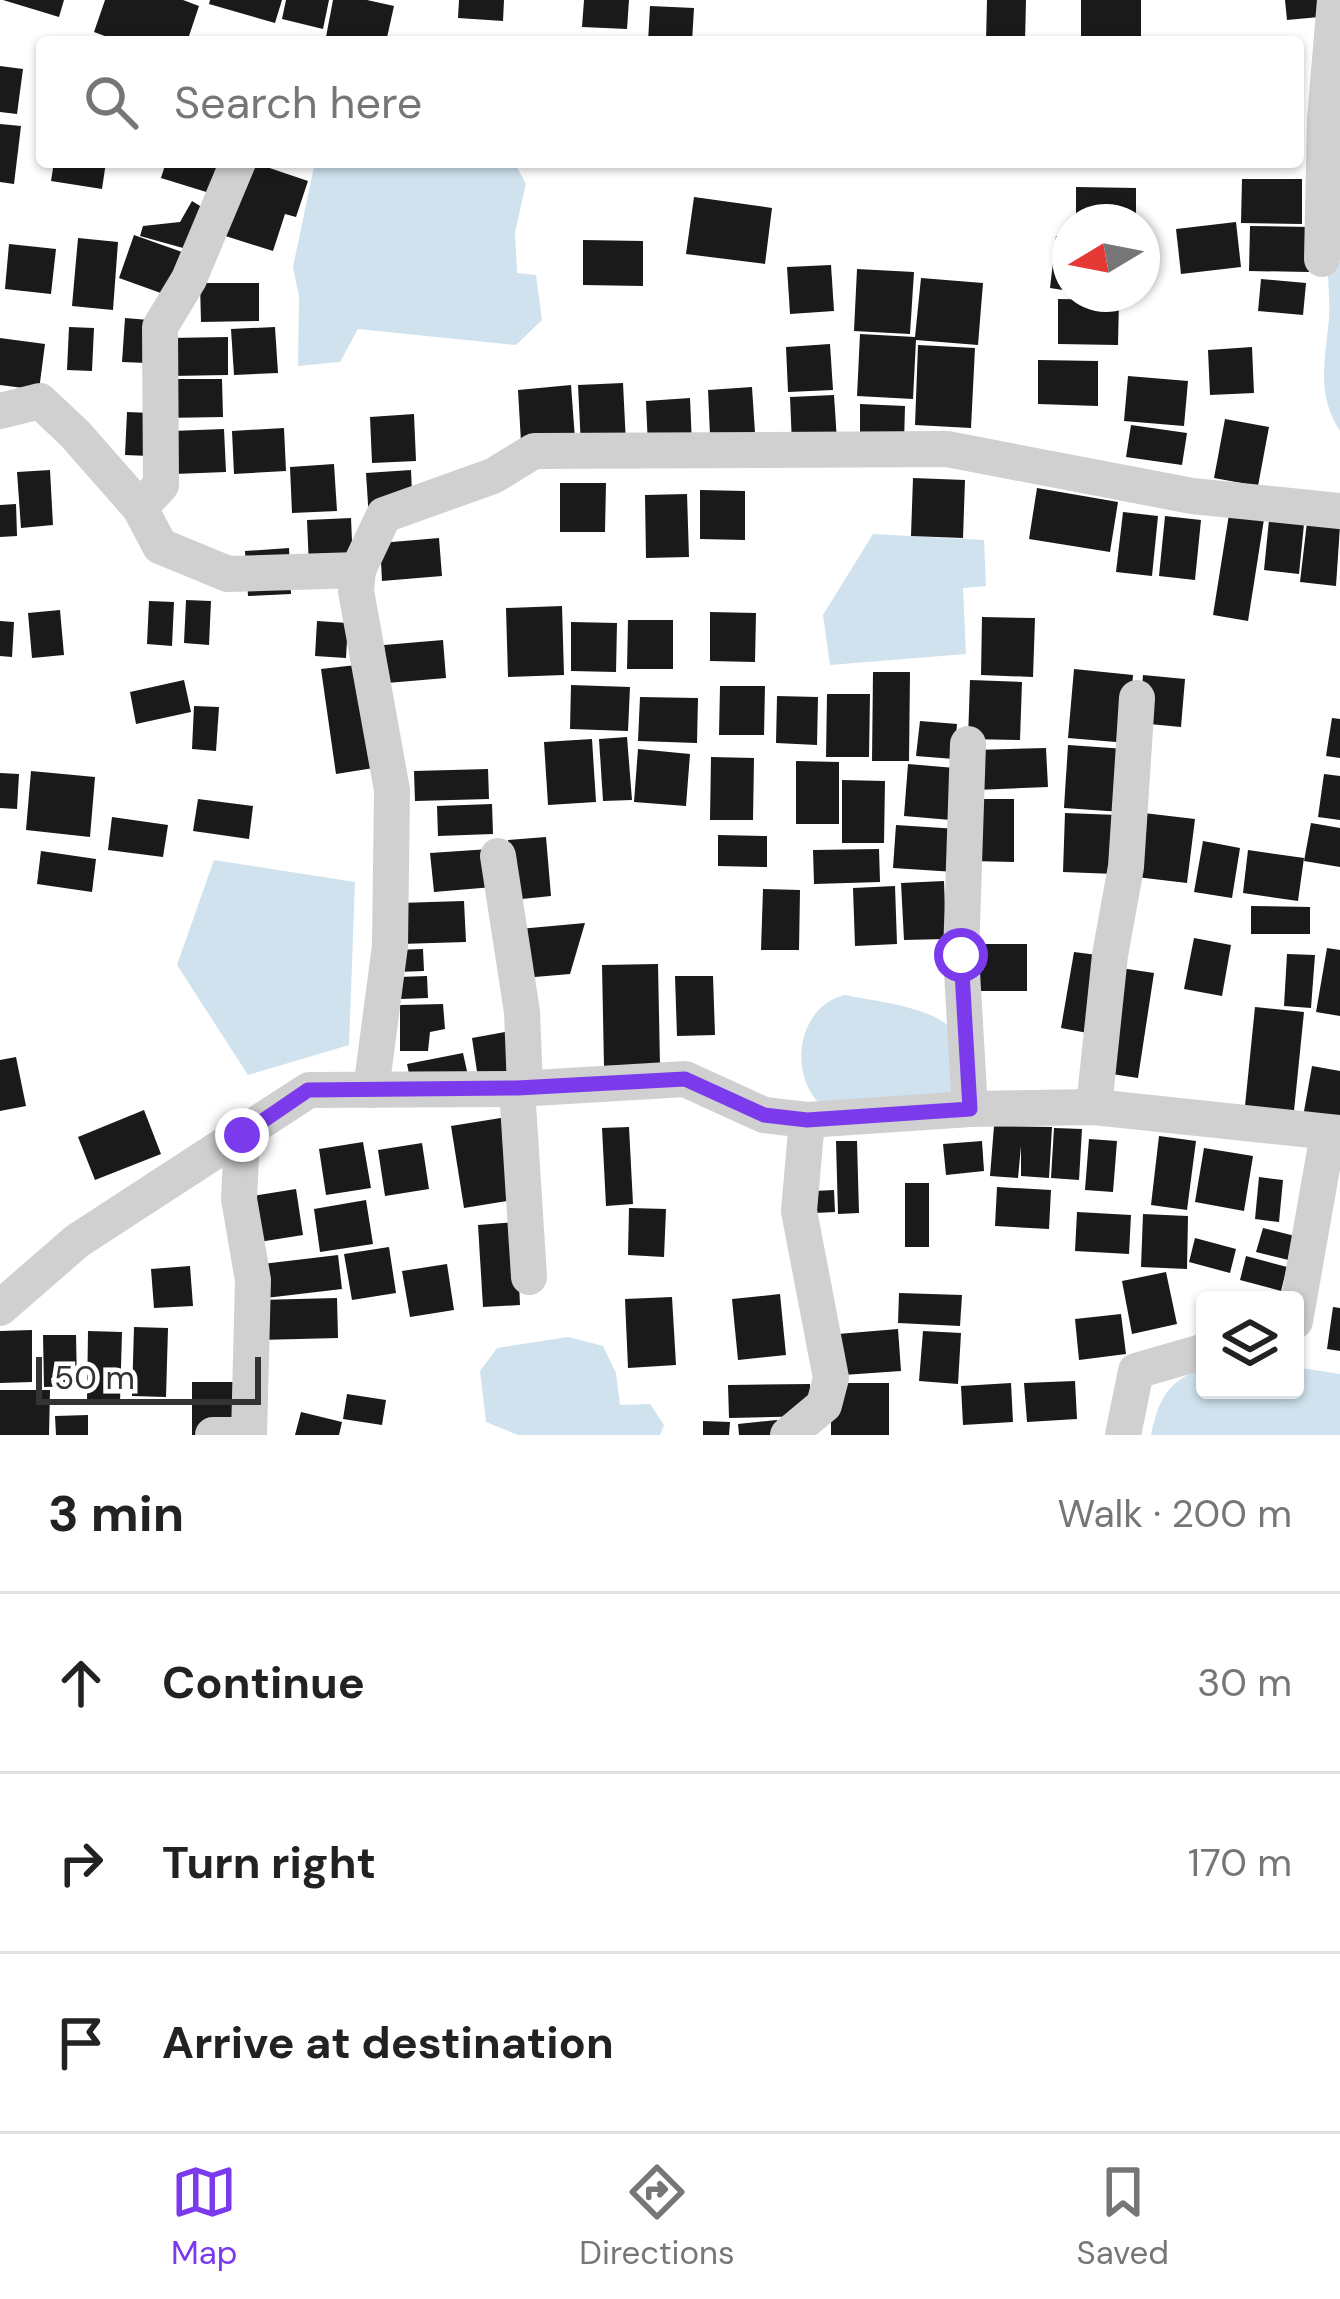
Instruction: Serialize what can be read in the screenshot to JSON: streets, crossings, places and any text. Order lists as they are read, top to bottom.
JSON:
{
  "scale_bar": "50 m",
  "north": "left",
  "page": {
    "search": "Search here",
    "scale": "50 m",
    "heading": ["3 min", "Walk · 200 m"],
    "list": [
      ["Continue", "30 m"],
      ["Turn right", "170 m"],
      "Arrive at destination"
    ],
    "nav": ["Map", "Directions", "Saved"]
  }
}
